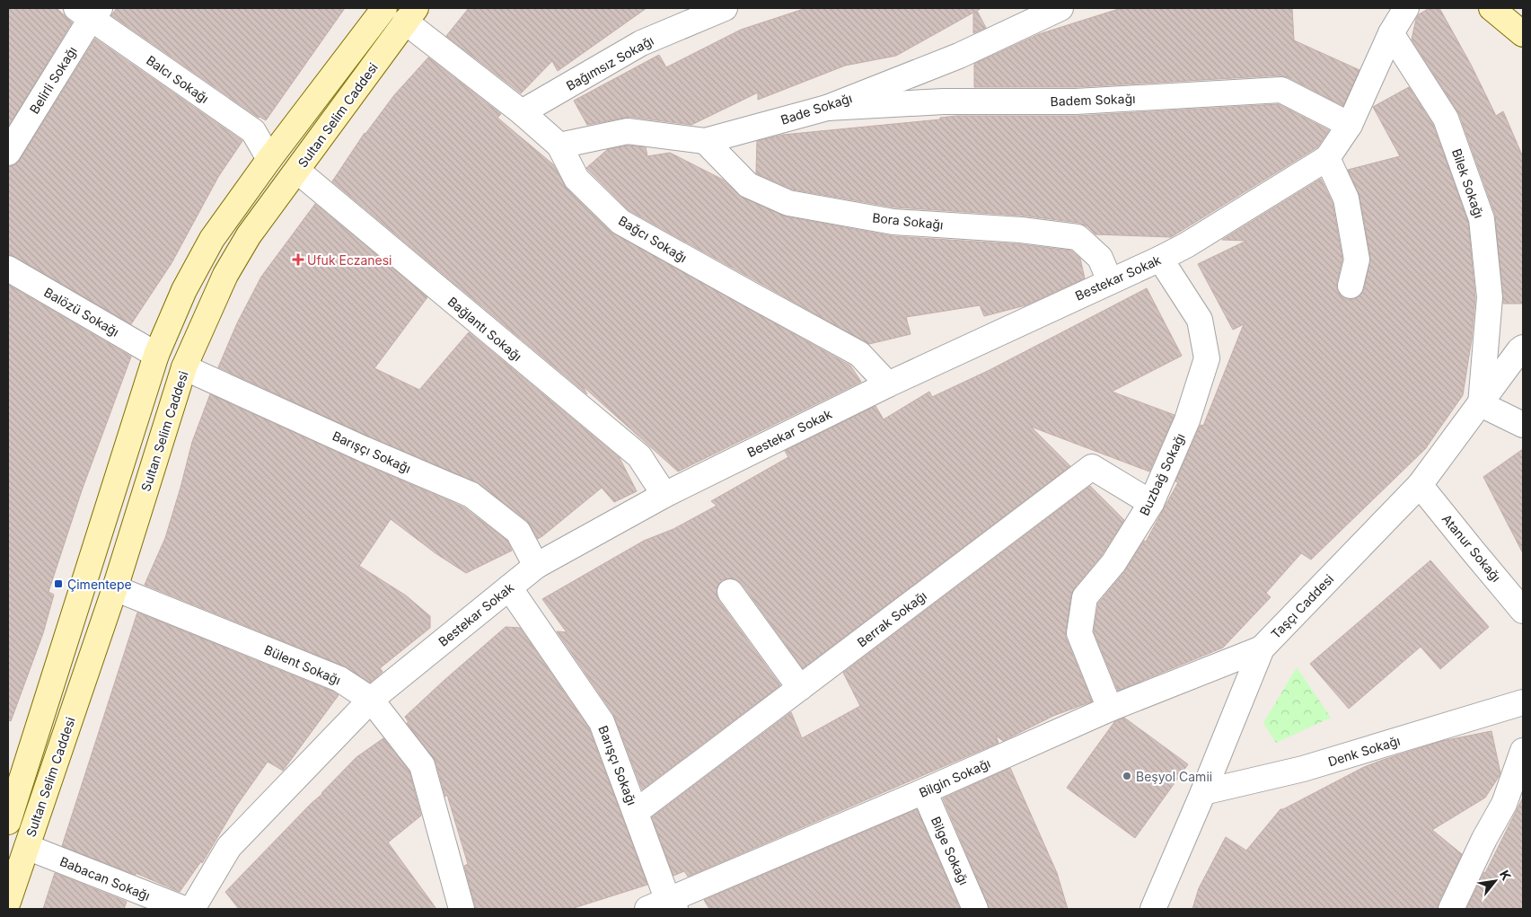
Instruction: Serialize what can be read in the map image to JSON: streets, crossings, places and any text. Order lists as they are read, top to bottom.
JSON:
{
  "streets": {
    "main road": ["Sultan Selim Caddesi"],
    "street": [
      "Bağımsız Sokağı",
      "Balcı Sokağı",
      "Belirli Sokağı",
      "Badem Sokağı",
      "Bade Sokağı",
      "Bilek Sokağı",
      "Bora Sokağı",
      "Bağcı Sokağı",
      "Bestekar Sokak",
      "Balözü Sokağı",
      "Bağlantı Sokağı",
      "Barışçı Sokağı",
      "Buzbağ Sokağı",
      "Atanur Sokağı",
      "Taşçı Caddesi",
      "Berrak Sokağı",
      "Bülent Sokağı",
      "Denk Sokağı",
      "Bilgin Sokağı",
      "Bilge Sokağı",
      "Babacan Sokağı"
    ]
  },
  "crossings": [
    ["Bağımsız Sokağı", "Bağcı Sokağı"],
    ["Balcı Sokağı", "Belirli Sokağı"],
    ["Balcı Sokağı", "Sultan Selim Caddesi"],
    ["Badem Sokağı", "Bade Sokağı"],
    ["Badem Sokağı", "Bestekar Sokak"],
    ["Bade Sokağı", "Bora Sokağı"],
    ["Bade Sokağı", "Bağcı Sokağı"],
    ["Sultan Selim Caddesi", "Bağcı Sokağı"],
    ["Sultan Selim Caddesi", "Balözü Sokağı"],
    ["Sultan Selim Caddesi", "Bağlantı Sokağı"],
    ["Sultan Selim Caddesi", "Barışçı Sokağı"],
    ["Sultan Selim Caddesi", "Bülent Sokağı"],
    ["Sultan Selim Caddesi", "Babacan Sokağı"],
    ["Bilek Sokağı", "Bestekar Sokak"],
    ["Bilek Sokağı", "Taşçı Caddesi"],
    ["Bora Sokağı", "Bestekar Sokak"],
    ["Bağcı Sokağı", "Bestekar Sokak"],
    ["Bestekar Sokak", "Bağlantı Sokağı"],
    ["Bestekar Sokak", "Barışçı Sokağı"],
    ["Bestekar Sokak", "Buzbağ Sokağı"],
    ["Bestekar Sokak", "Bülent Sokağı"],
    ["Barışçı Sokağı", "Berrak Sokağı"],
    ["Barışçı Sokağı", "Bilgin Sokağı"],
    ["Buzbağ Sokağı", "Berrak Sokağı"],
    ["Buzbağ Sokağı", "Bilgin Sokağı"],
    ["Atanur Sokağı", "Taşçı Caddesi"],
    ["Taşçı Caddesi", "Denk Sokağı"],
    ["Taşçı Caddesi", "Bilgin Sokağı"],
    ["Bilgin Sokağı", "Bilge Sokağı"]
  ],
  "places": {
    "health": ["Ufuk Eczanesi"],
    "transit": ["Çimentepe"],
    "other": ["Beşyol Camii"]
  },
  "north": "top right"
}
